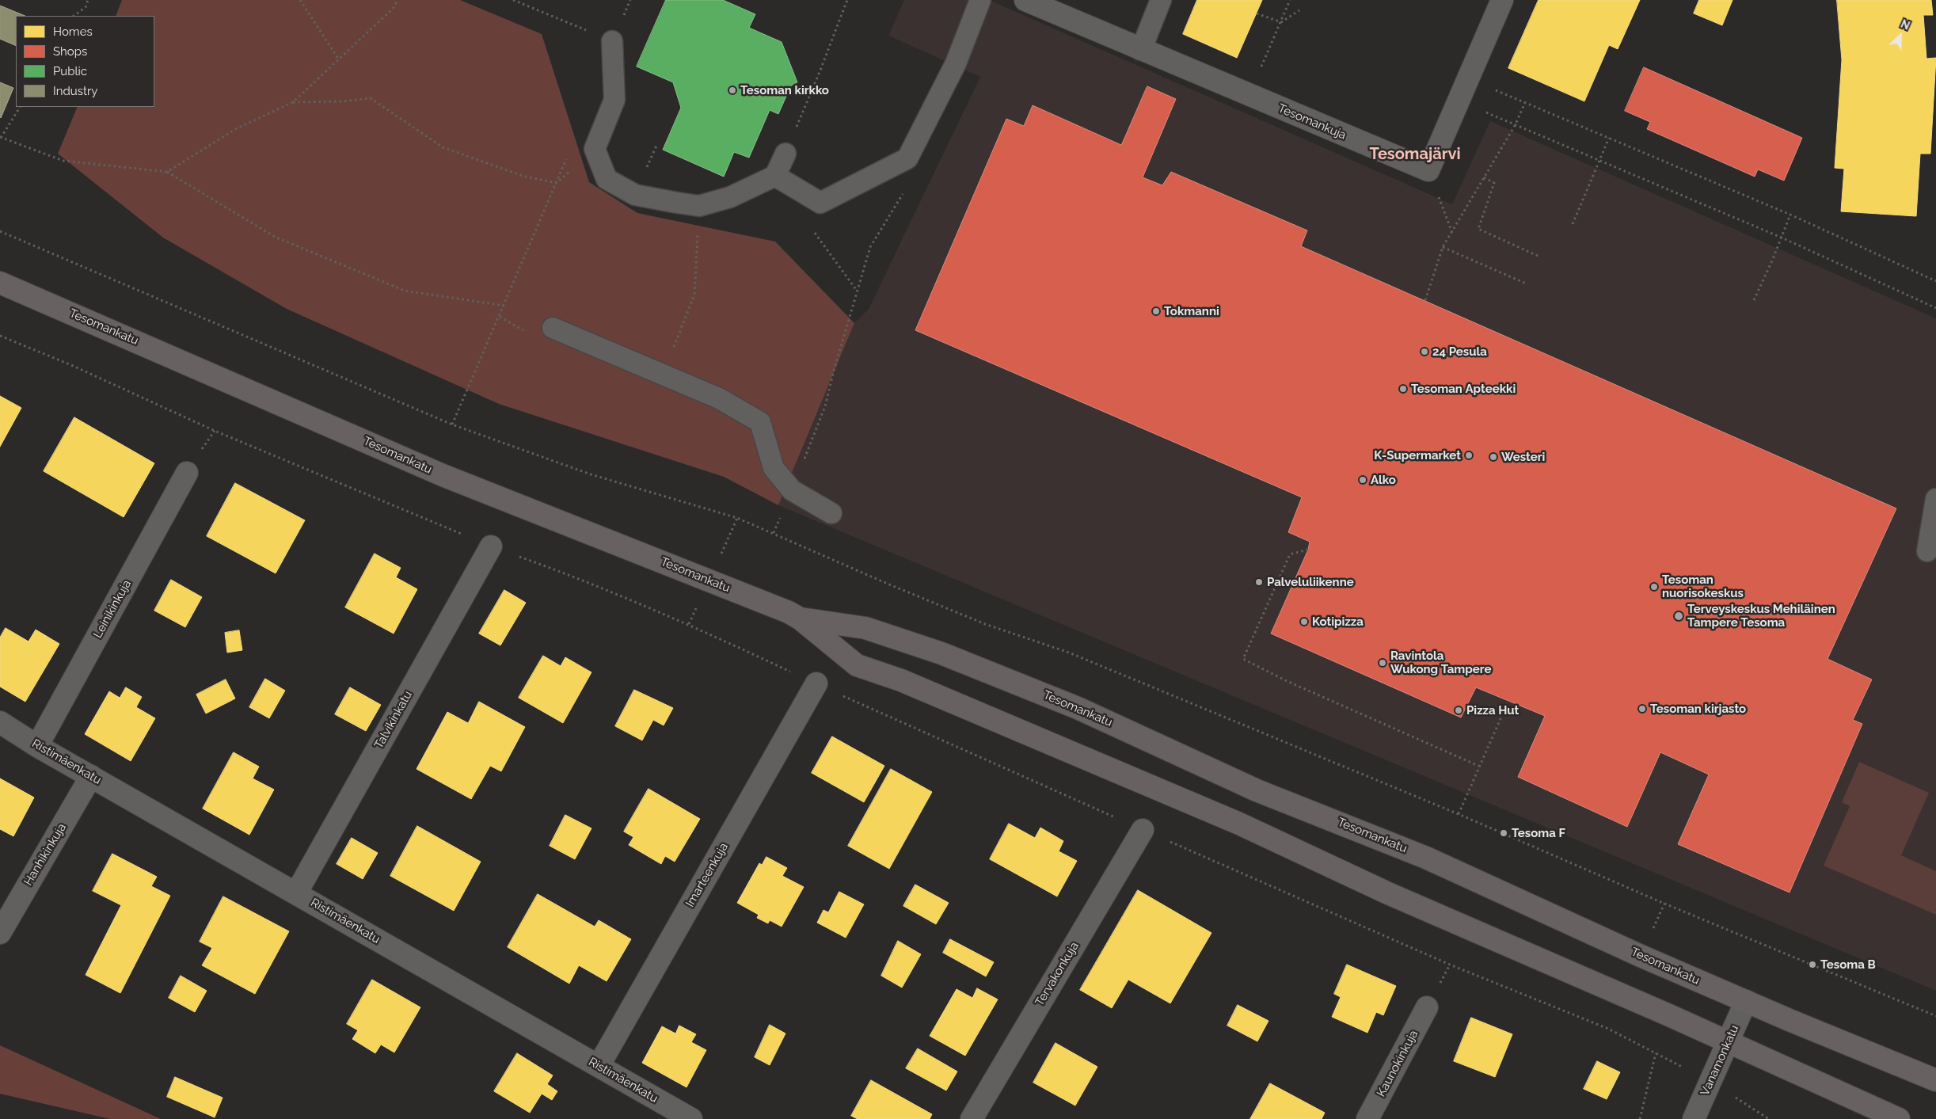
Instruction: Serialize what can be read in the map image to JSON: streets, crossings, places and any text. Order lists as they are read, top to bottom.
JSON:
{
  "streets": {
    "main road": ["Tesomankatu"],
    "street": [
      "Tesomankuja",
      "Leinikinkuja",
      "Talvikinkatu",
      "Ristimäenkatu",
      "Hanhikinkuja",
      "Imarteenkuja",
      "Tervakonkuja",
      "Vanamonkatu",
      "Kaunokinkuja"
    ]
  },
  "crossings": [
    ["Tesomankatu", "Vanamonkatu"],
    ["Leinikinkuja", "Ristimäenkatu"],
    ["Talvikinkatu", "Ristimäenkatu"],
    ["Ristimäenkatu", "Hanhikinkuja"],
    ["Ristimäenkatu", "Imarteenkuja"]
  ],
  "districts": ["Tesomajärvi"],
  "places": [
    "Tesoman kirkko",
    "Tokmanni",
    "24 Pesula",
    "Tesoman Apteekki",
    "K-Supermarket",
    "Westeri",
    "Alko",
    "Palveluliikenne",
    "Tesoman nuorisokeskus",
    "Terveyskeskus Mehiläinen Tampere Tesoma",
    "Kotipizza",
    "Ravintola Wukong Tampere",
    "Tesoman kirjasto",
    "Pizza Hut",
    "Tesoma F",
    "Tesoma B"
  ],
  "legend": [
    "Homes",
    "Shops",
    "Public",
    "Industry"
  ],
  "north": "top right"
}
